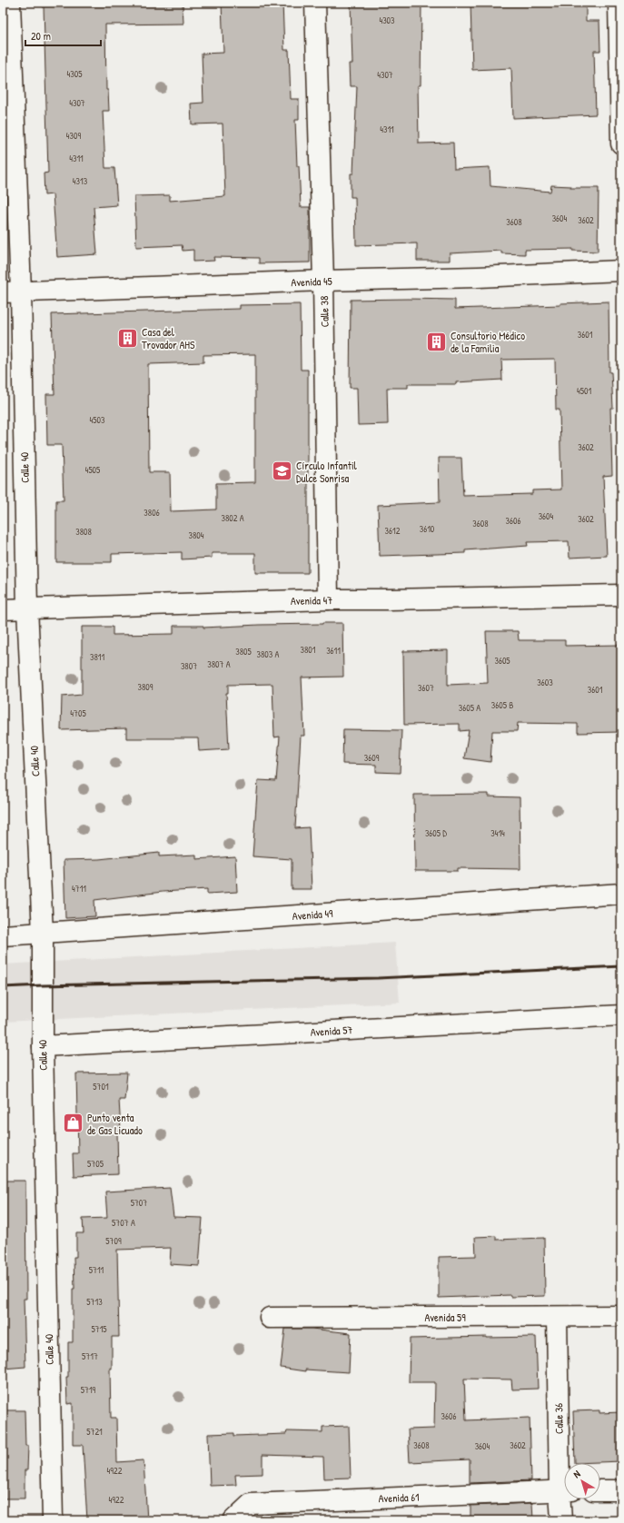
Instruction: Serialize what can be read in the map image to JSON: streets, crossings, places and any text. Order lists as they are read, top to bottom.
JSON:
{
  "streets": {
    "street": [
      "Avenida 45",
      "Calle 38",
      "Calle 40",
      "Avenida 47",
      "Avenida 49",
      "Avenida 57",
      "Avenida 59",
      "Calle 36",
      "Avenida 61"
    ]
  },
  "crossings": [
    ["Avenida 45", "Calle 38"],
    ["Avenida 45", "Calle 40"],
    ["Calle 38", "Avenida 47"],
    ["Calle 40", "Avenida 47"],
    ["Calle 40", "Avenida 49"],
    ["Calle 40", "Avenida 57"],
    ["Avenida 59", "Calle 36"]
  ],
  "places": {
    "building": ["Casa del Trovador AHS", "Consultorio Médico de la Familia"],
    "school or university": ["Círculo Infantil Dulce Sonrisa"],
    "shop": ["Punto venta de Gas Licuado"]
  },
  "house_numbers": [
    "4303",
    "4305",
    "4307",
    "4307",
    "4311",
    "4309",
    "4311",
    "4313",
    "3604",
    "3602",
    "3608",
    "3601",
    "4501",
    "4503",
    "3602",
    "4505",
    "3806",
    "3604",
    "3802 A",
    "3602",
    "3606",
    "3608",
    "3610",
    "3612",
    "3808",
    "3804",
    "3801",
    "3611",
    "3805",
    "3803 A",
    "3811",
    "3605",
    "3807 A",
    "3807",
    "3603",
    "3809",
    "3607",
    "3601",
    "3605 B",
    "3605 A",
    "4705",
    "3609",
    "3605 D",
    "3414",
    "4711",
    "5701",
    "5705",
    "5707",
    "5707 A",
    "5709",
    "5711",
    "5713",
    "5715",
    "5717",
    "5719",
    "3606",
    "5721",
    "3608",
    "3602",
    "3604",
    "4922",
    "4922"
  ],
  "scale_bar": "20 m",
  "north": "top left"
}
